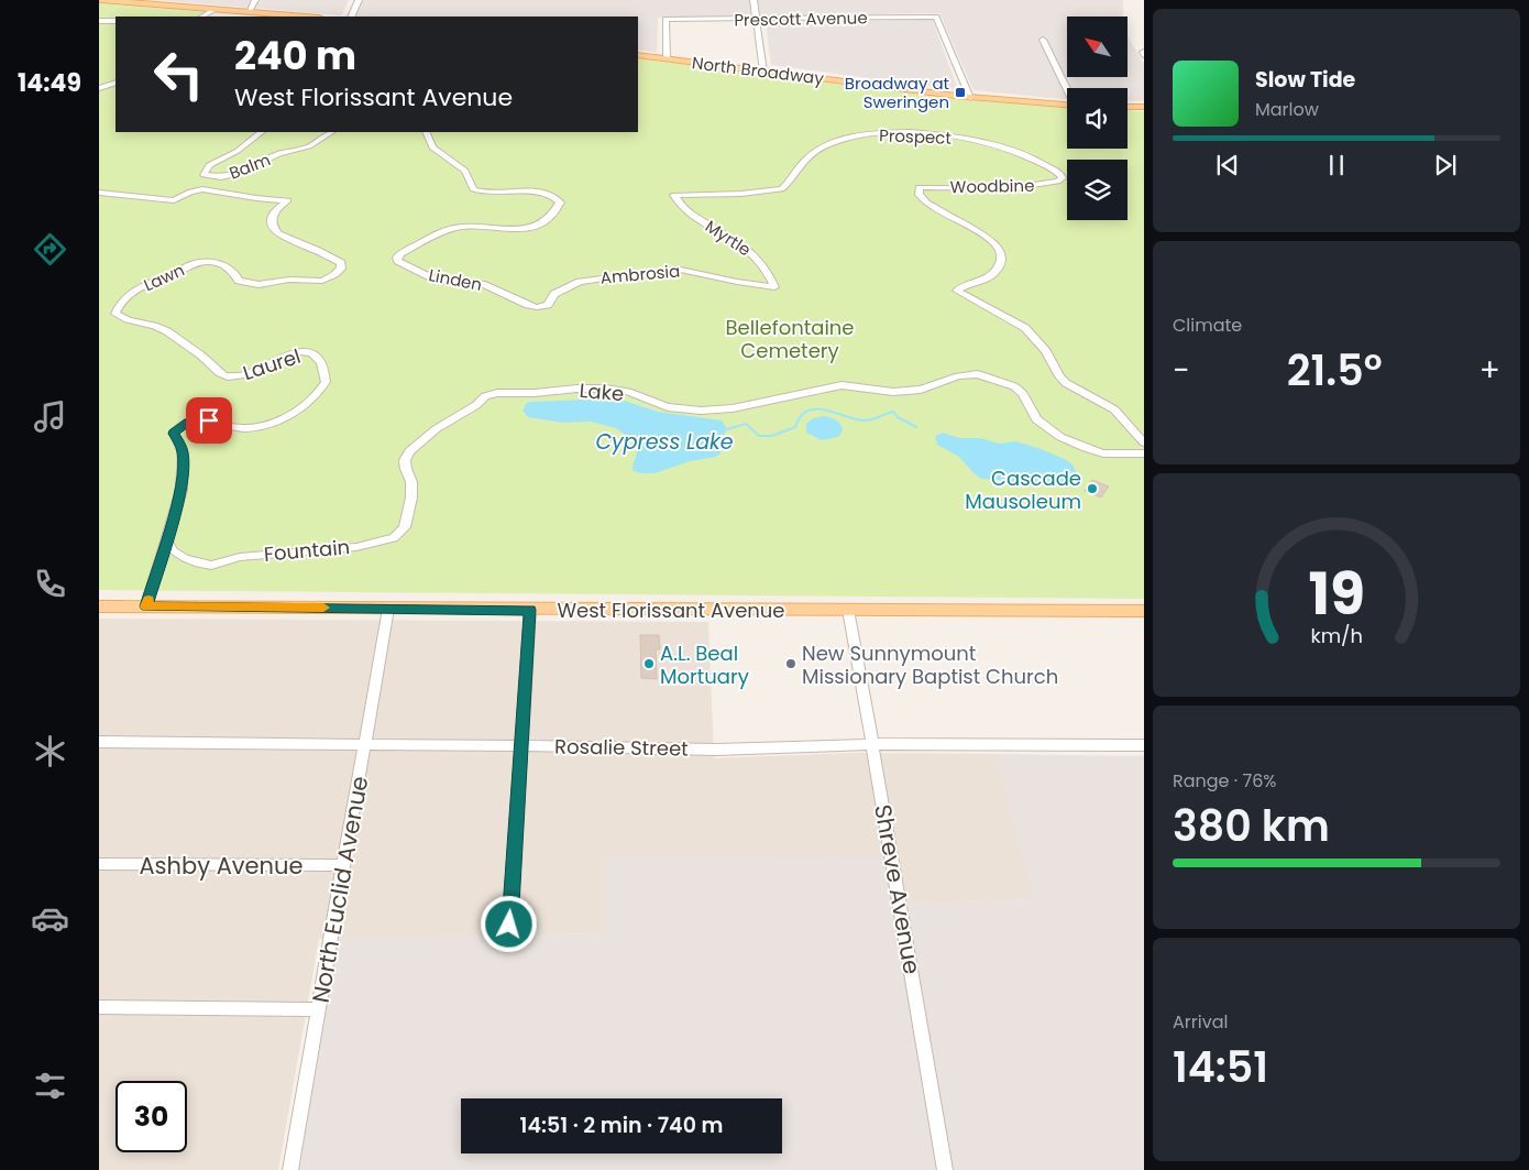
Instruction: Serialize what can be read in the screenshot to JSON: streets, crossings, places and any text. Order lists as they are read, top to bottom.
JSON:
{
  "streets": {
    "main road": ["North Broadway", "West Florissant Avenue"],
    "street": [
      "Prescott Avenue",
      "Prospect",
      "Balm",
      "Woodbine",
      "Myrtle",
      "Ambrosia",
      "Lawn",
      "Linden",
      "Laurel",
      "Lake",
      "Fountain",
      "Rosalie Street",
      "Ashby Avenue",
      "North Euclid Avenue",
      "Shreve Avenue"
    ]
  },
  "crossings": [
    ["Prescott Avenue", "North Broadway"],
    ["Prospect", "Woodbine"],
    ["Prospect", "Myrtle"],
    ["Myrtle", "Ambrosia"],
    ["Ambrosia", "Linden"],
    ["Lawn", "Laurel"],
    ["Laurel", "Fountain"],
    ["Lake", "Fountain"],
    ["West Florissant Avenue", "North Euclid Avenue"],
    ["West Florissant Avenue", "Shreve Avenue"],
    ["Rosalie Street", "North Euclid Avenue"],
    ["Rosalie Street", "Shreve Avenue"],
    ["Ashby Avenue", "North Euclid Avenue"]
  ],
  "water": ["Cypress Lake"],
  "parks": ["Bellefontaine Cemetery"],
  "places": {
    "transit": ["Broadway at Sweringen"],
    "other": ["Cascade Mausoleum", "A.L. Beal Mortuary", "New Sunnymount Missionary Baptist Church"]
  },
  "north": "top left",
  "page": {
    "tabs": "14:49",
    "turn": ["240 m", "West Florissant Avenue"],
    "song": ["Slow Tide", "Marlow"],
    "tile": [
      "Climate",
      ["Range · 76%", "380 km"],
      ["Arrival", "14:51"]
    ],
    "heat": ["−", "21.5°", "+"],
    "limit": "30",
    "trip": "14:51 · 2 min · 740 m",
    "gauge": ["19", "km/h"]
  }
}
